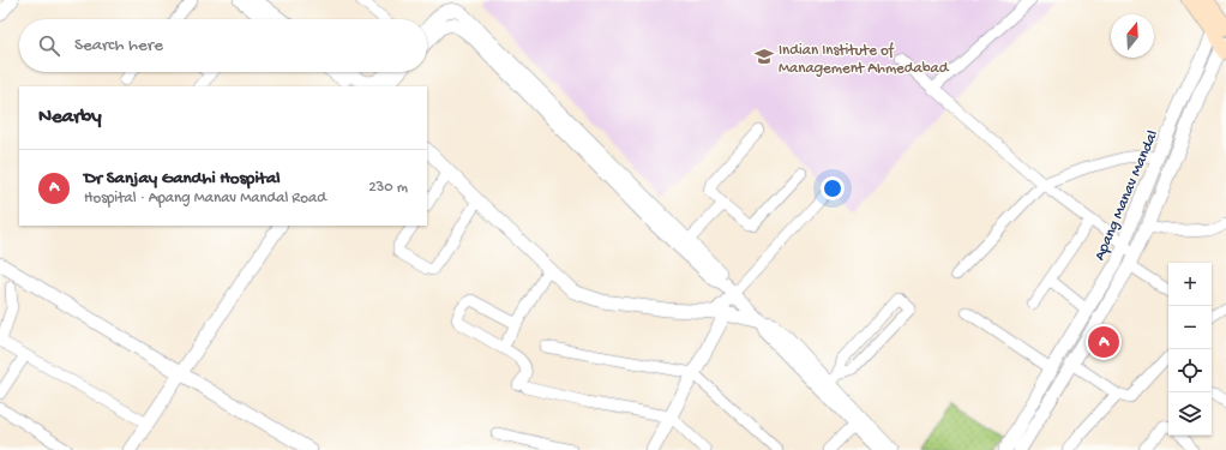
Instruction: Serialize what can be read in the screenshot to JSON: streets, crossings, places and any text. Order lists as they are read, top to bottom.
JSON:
{
  "streets": {
    "street": ["Apang Manav Mandal"]
  },
  "places": {
    "school or university": ["Indian Institute of Management Ahmedabad"]
  },
  "north": "top",
  "page": {
    "search": "Search here",
    "heading": "Nearby",
    "list": [
      {
        "mark": "A",
        "name": "Dr Sanjay Gandhi Hospital",
        "note": "Hospital · Apang Manav Mandal Road",
        "value": "230 m"
      }
    ],
    "map_buttons": ["+", "−"],
    "pins": "A"
  }
}
